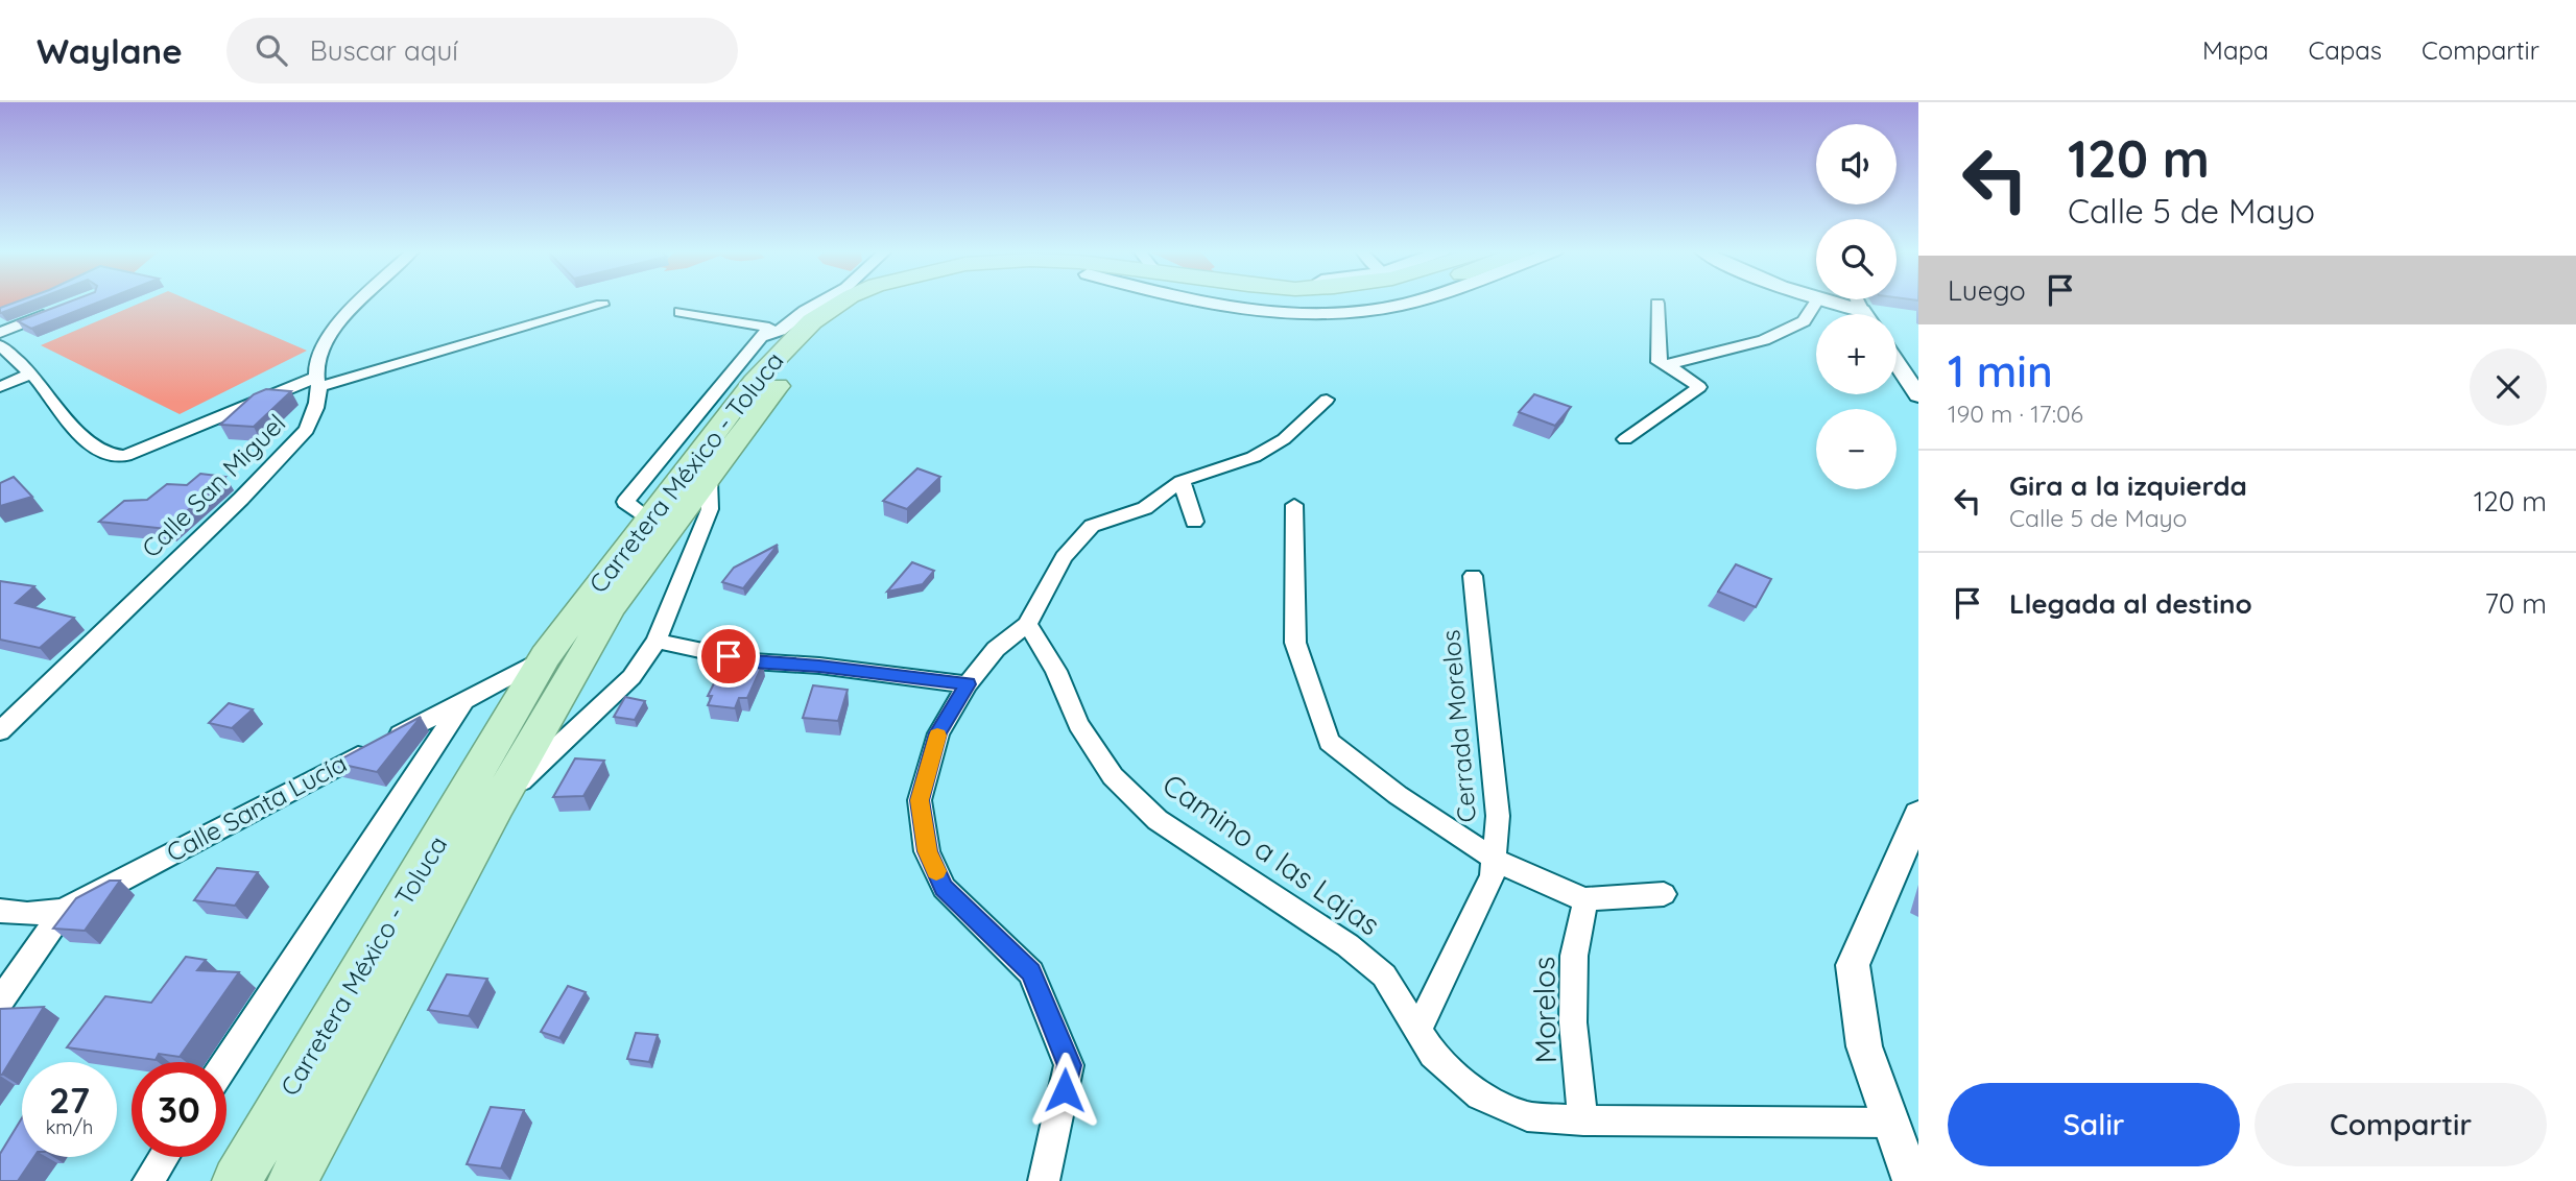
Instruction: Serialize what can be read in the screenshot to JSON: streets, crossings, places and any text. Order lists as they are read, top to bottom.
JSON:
{
  "streets": {
    "main road": ["Carretera México - Toluca"],
    "street": [
      "Calle San Miguel",
      "Cerrada Morelos",
      "Calle Santa Lucía",
      "Camino a las Lajas",
      "Morelos"
    ]
  },
  "crossings": [
    ["Carretera México - Toluca", "Calle Santa Lucía"],
    ["Cerrada Morelos", "Camino a las Lajas"],
    ["Camino a las Lajas", "Morelos"]
  ],
  "page": {
    "header": "Waylane",
    "search": "Buscar aquí",
    "nav": ["Mapa", "Capas", "Compartir"],
    "turn": ["120 m", "Calle 5 de Mayo"],
    "map_buttons": ["+", "−"],
    "then": "Luego",
    "heading": ["1 min", "190 m · 17:06"],
    "list": [
      {
        "name": "Gira a la izquierda",
        "note": "Calle 5 de Mayo",
        "value": "120 m"
      },
      {
        "name": "Llegada al destino",
        "value": "70 m"
      }
    ],
    "speed": "27 km/h",
    "limit": "30",
    "buttons": ["Salir", "Compartir"]
  }
}
